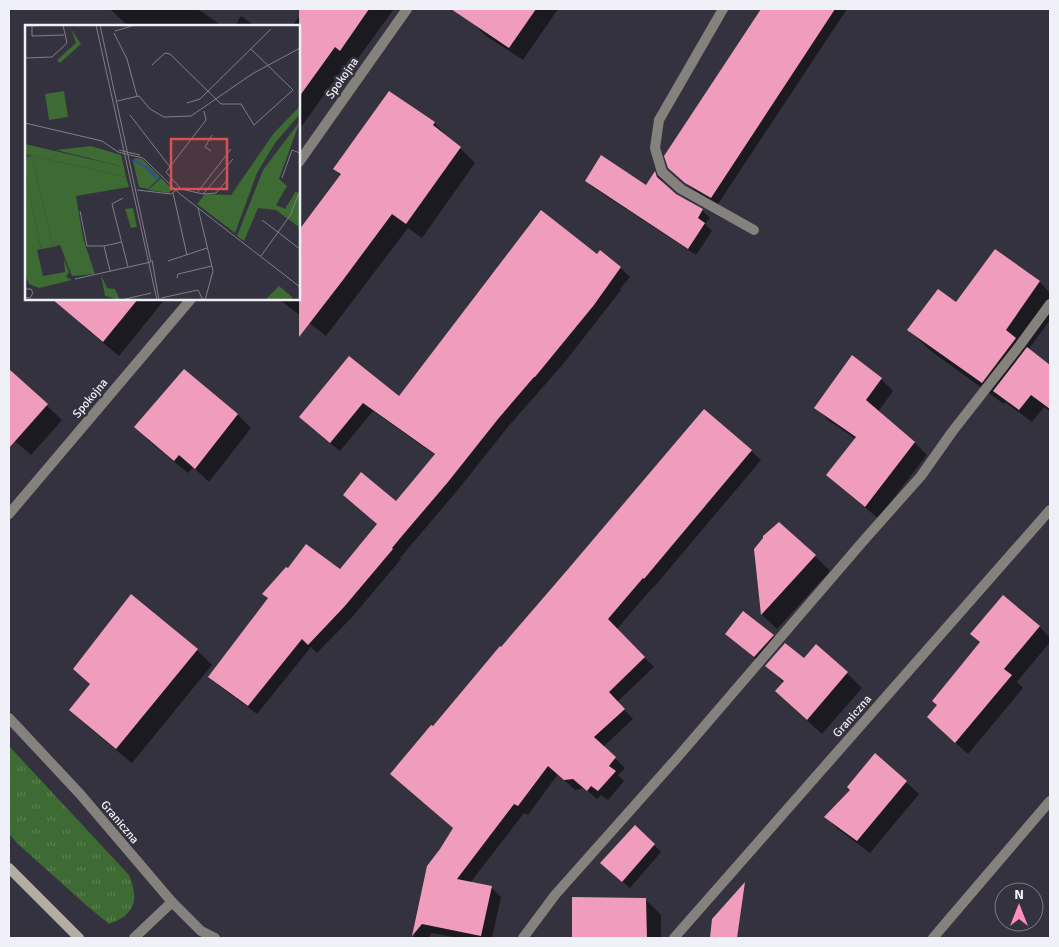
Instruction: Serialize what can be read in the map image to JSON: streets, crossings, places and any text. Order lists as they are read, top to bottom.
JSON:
{
  "streets": {
    "street": ["Spokojna", "Graniczna"]
  },
  "north": "top"
}
